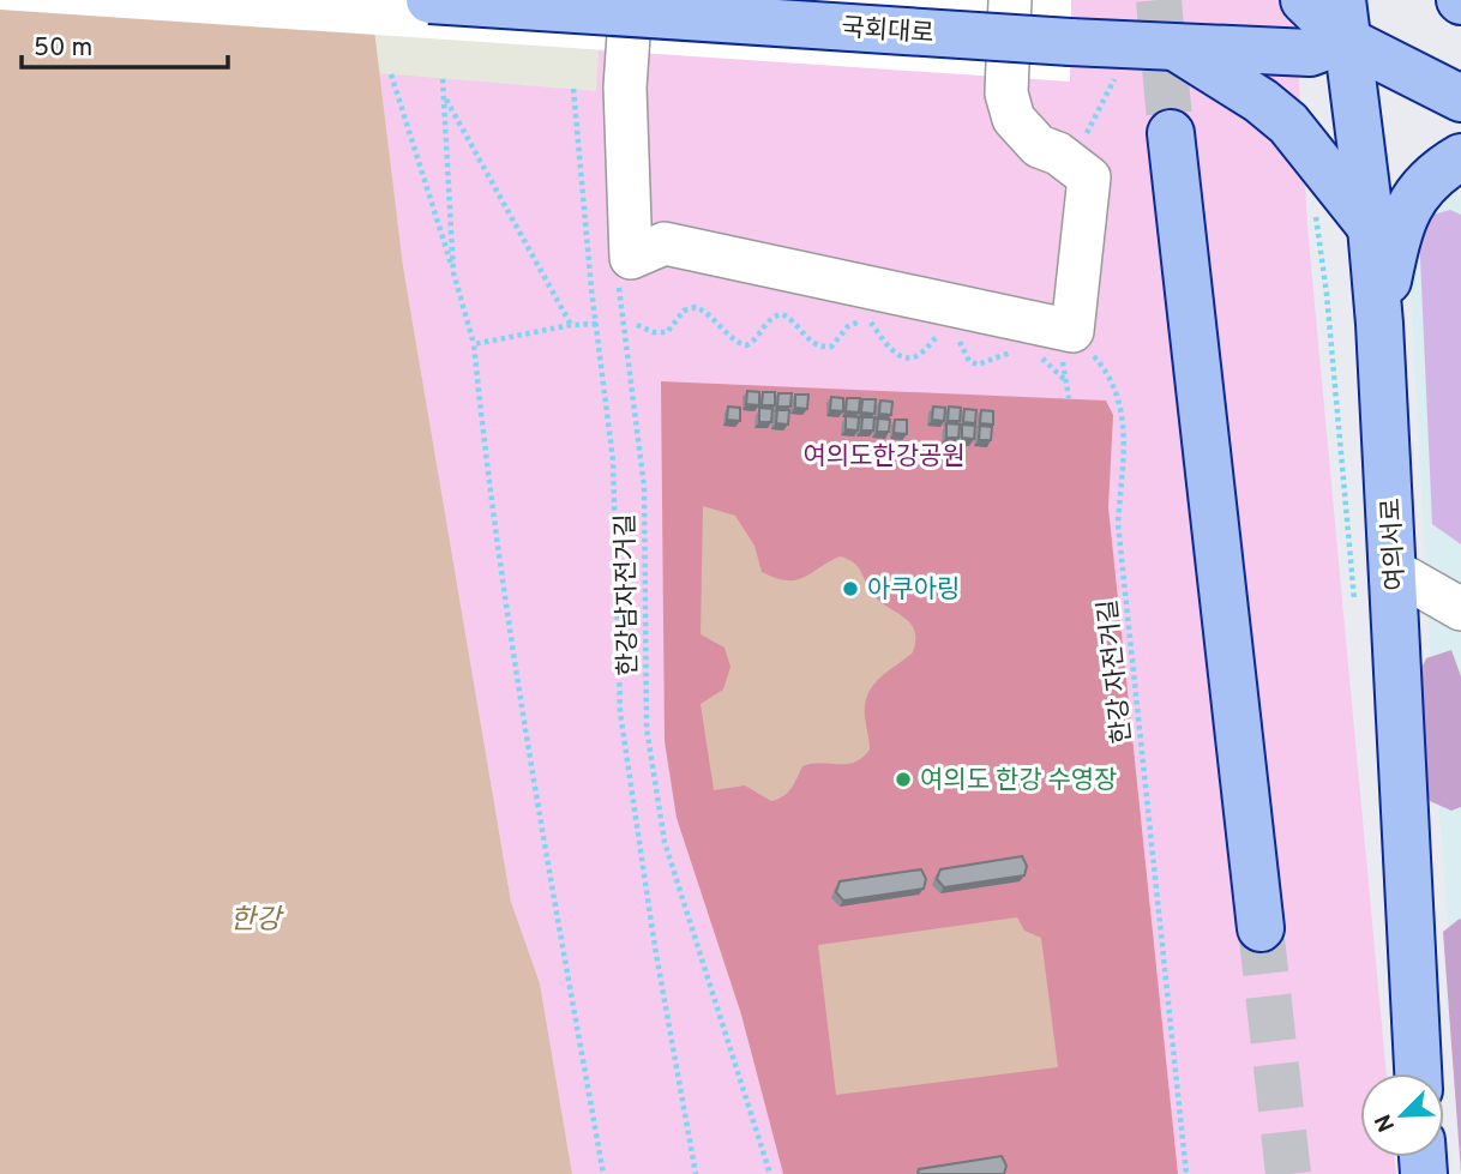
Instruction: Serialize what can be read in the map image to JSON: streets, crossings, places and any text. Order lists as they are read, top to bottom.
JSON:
{
  "streets": {
    "main road": ["국회대로", "여의서로"],
    "path": ["한강남자전거길", "한강 자전거길"]
  },
  "crossings": [
    ["국회대로", "여의서로"]
  ],
  "water": ["한강"],
  "parks": ["여의도한강공원"],
  "places": ["아쿠아링", "여의도 한강 수영장"],
  "scale_bar": "50 m",
  "north": "bottom left"
}
